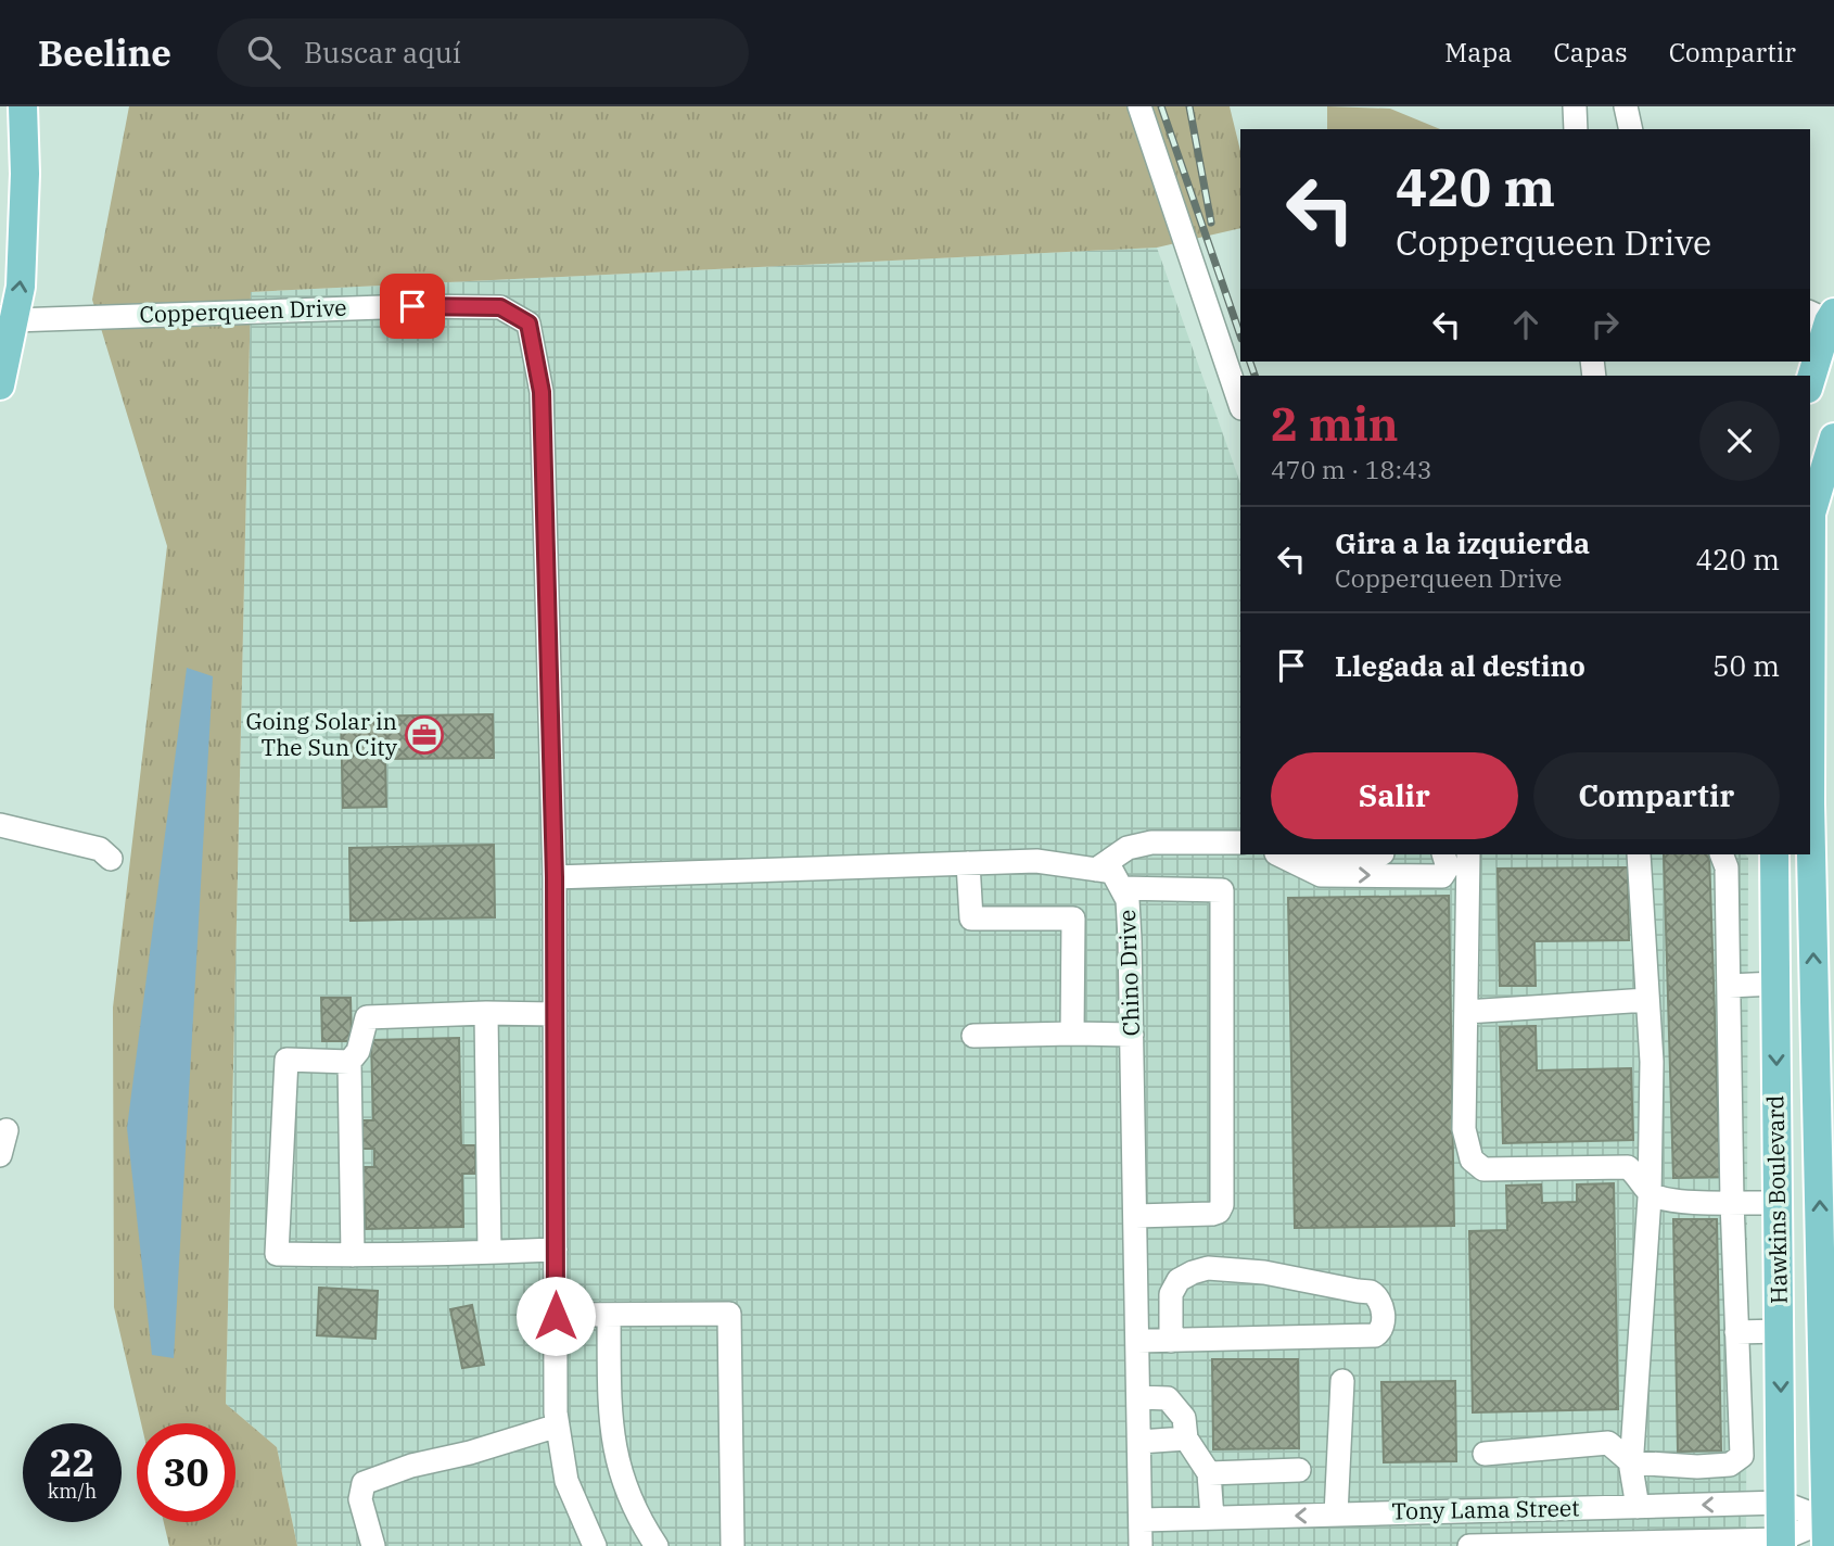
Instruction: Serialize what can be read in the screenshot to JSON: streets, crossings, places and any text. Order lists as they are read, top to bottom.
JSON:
{
  "streets": {
    "main road": ["Hawkins Boulevard"],
    "street": ["Copperqueen Drive", "Chino Drive", "Tony Lama Street"]
  },
  "crossings": [
    ["Copperqueen Drive", "Chino Drive"],
    ["Chino Drive", "Tony Lama Street"],
    ["Hawkins Boulevard", "Tony Lama Street"]
  ],
  "places": {
    "office": ["Going Solar in The Sun City"]
  },
  "page": {
    "header": "Beeline",
    "search": "Buscar aquí",
    "nav": ["Mapa", "Capas", "Compartir"],
    "turn": ["420 m", "Copperqueen Drive"],
    "heading": ["2 min", "470 m · 18:43"],
    "list": [
      {
        "name": "Gira a la izquierda",
        "note": "Copperqueen Drive",
        "value": "420 m"
      },
      {
        "name": "Llegada al destino",
        "value": "50 m"
      }
    ],
    "buttons": ["Salir", "Compartir"],
    "speed": "22 km/h",
    "limit": "30"
  }
}
